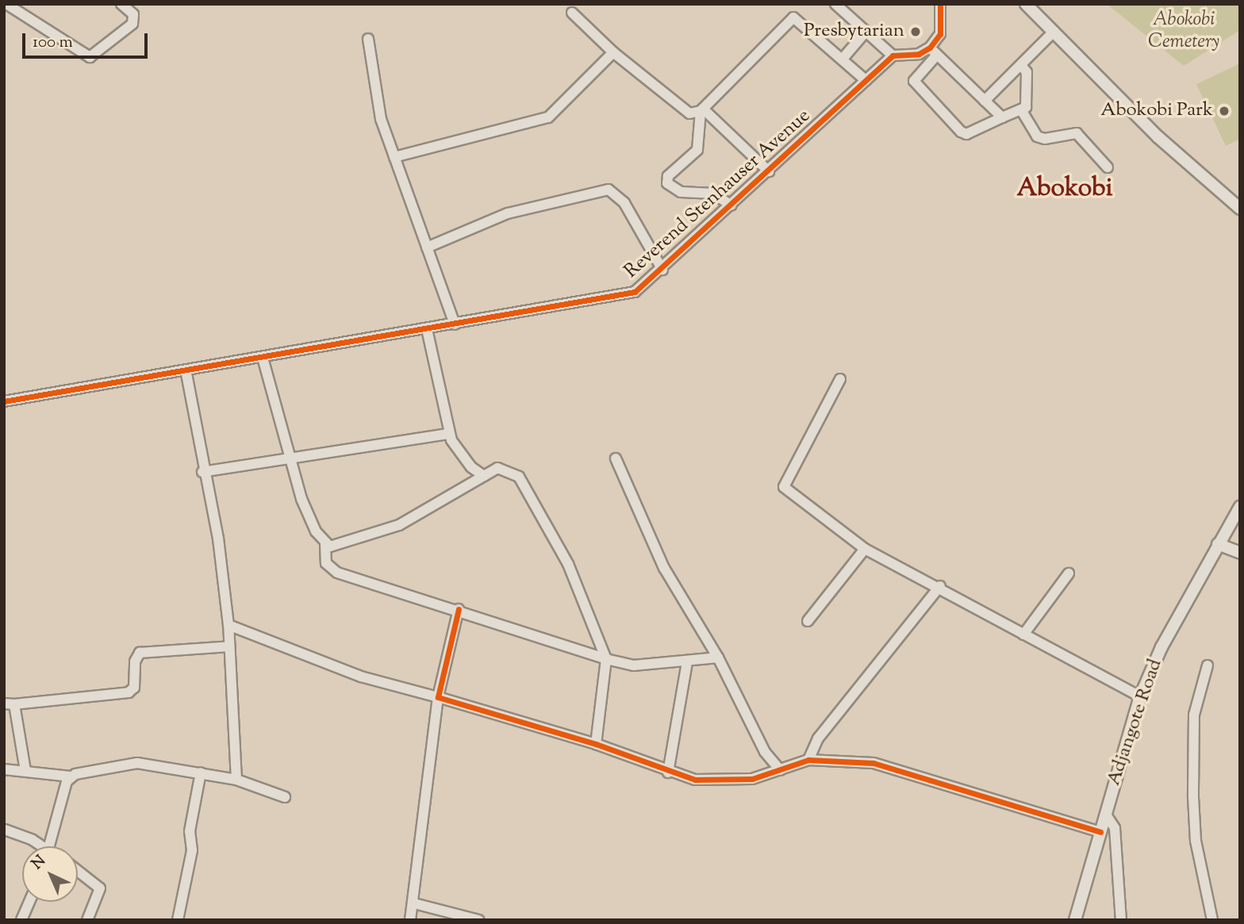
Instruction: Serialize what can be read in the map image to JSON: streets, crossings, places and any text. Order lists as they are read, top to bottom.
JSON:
{
  "streets": {
    "street": ["Reverend Stenhauser Avenue", "Adjangote Road"]
  },
  "districts": ["Abokobi"],
  "parks": ["Abokobi Cemetery"],
  "places": ["Presbytarian", "Abokobi Park"],
  "scale_bar": "100 m",
  "north": "top left"
}
